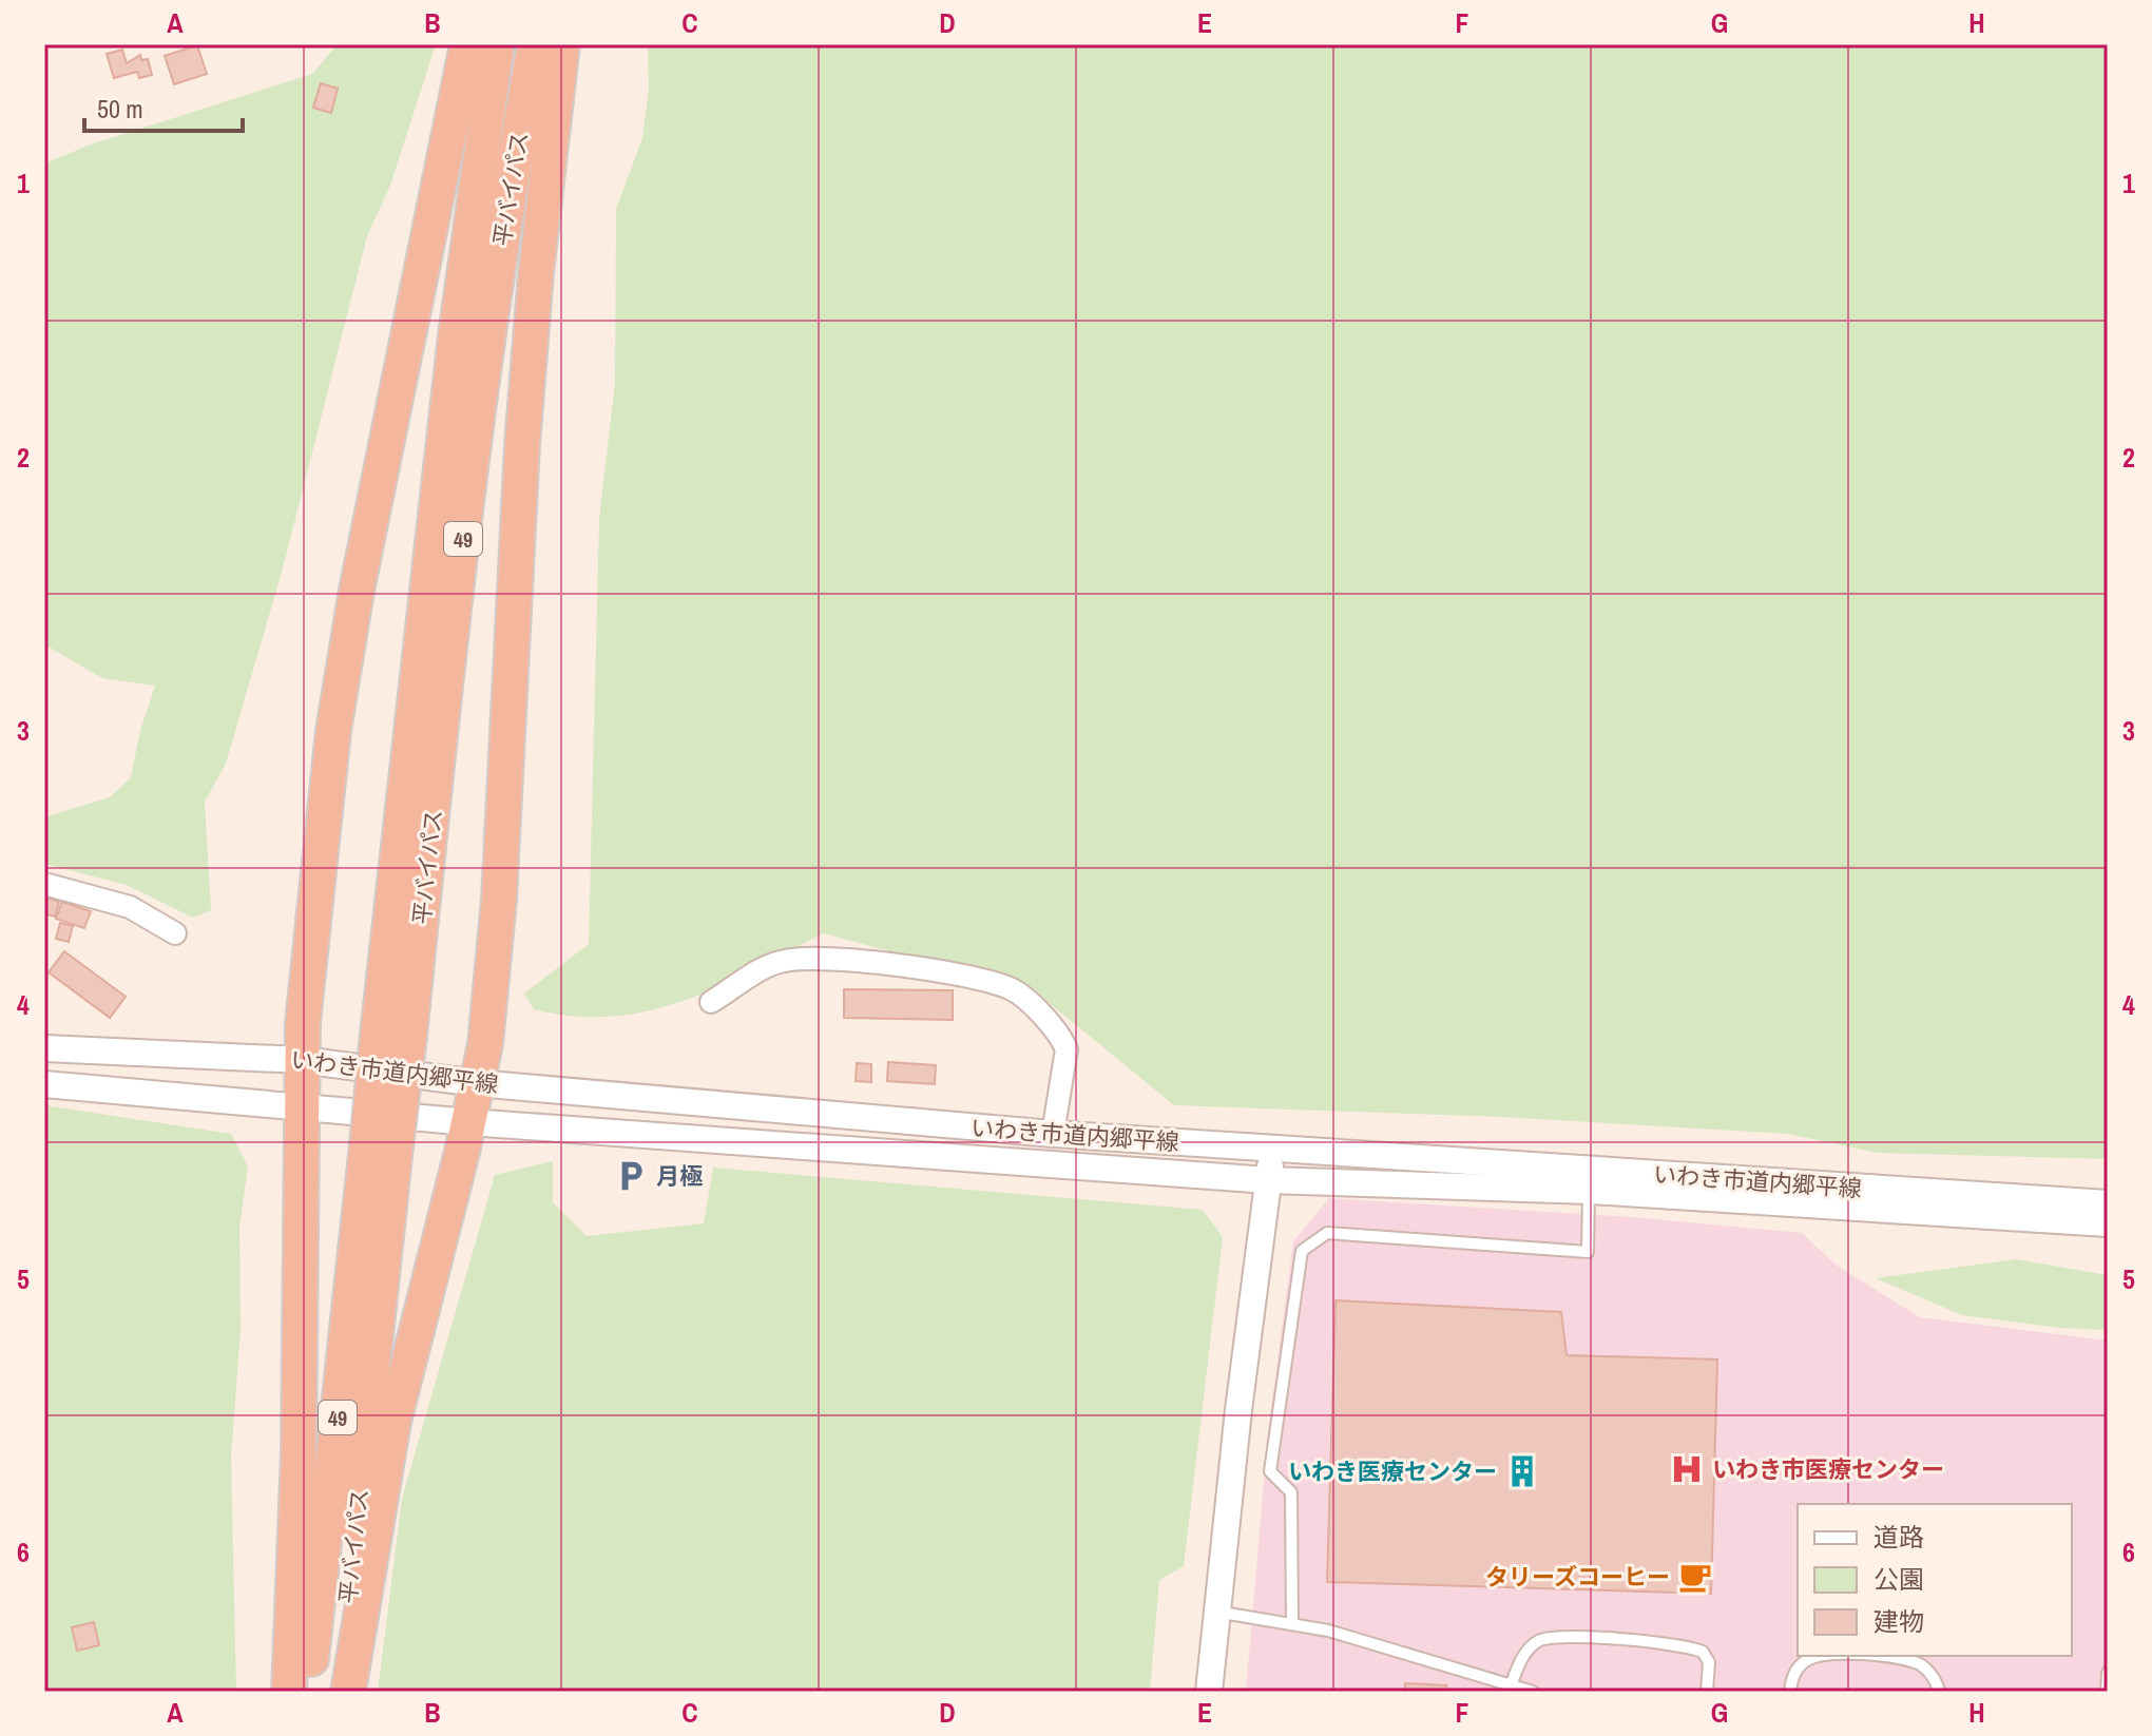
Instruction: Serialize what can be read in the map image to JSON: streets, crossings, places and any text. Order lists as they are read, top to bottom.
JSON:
{
  "streets": {
    "highway": ["平バイパス", "49"],
    "street": ["いわき市道内郷平線"]
  },
  "places": {
    "parking": ["月極"],
    "hospital": ["いわき市医療センター"],
    "building": ["いわき医療センター"],
    "cafe": ["タリーズコーヒー"]
  },
  "legend": ["道路", "公園", "建物"],
  "scale_bar": "50 m",
  "grid": {
    "columns": [
      "A",
      "B",
      "C",
      "D",
      "E",
      "F",
      "G",
      "H"
    ],
    "rows": [
      "1",
      "2",
      "3",
      "4",
      "5",
      "6"
    ]
  }
}
